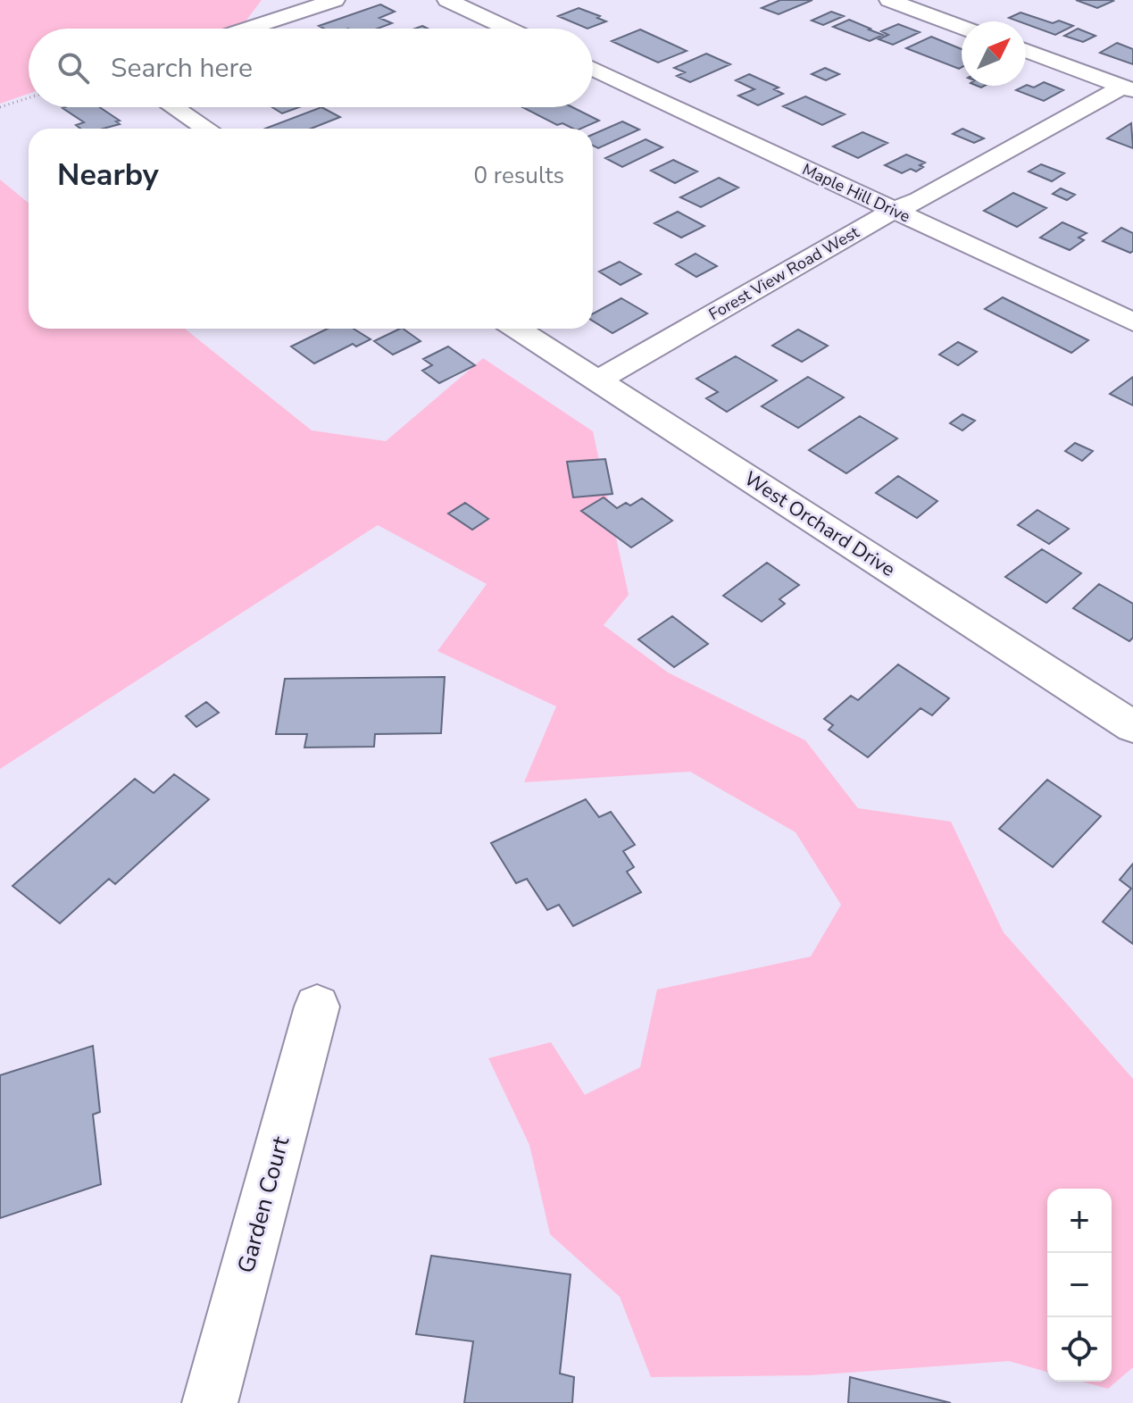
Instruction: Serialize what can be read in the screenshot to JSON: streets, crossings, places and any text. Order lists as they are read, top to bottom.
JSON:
{
  "streets": {
    "street": [
      "Maple Hill Drive",
      "Forest View Road West",
      "West Orchard Drive",
      "Garden Court"
    ]
  },
  "crossings": [
    ["Maple Hill Drive", "Forest View Road West"],
    ["Forest View Road West", "West Orchard Drive"]
  ],
  "north": "top right",
  "page": {
    "search": "Search here",
    "heading": ["Nearby", "0 results"],
    "map_buttons": ["+", "−"]
  }
}
